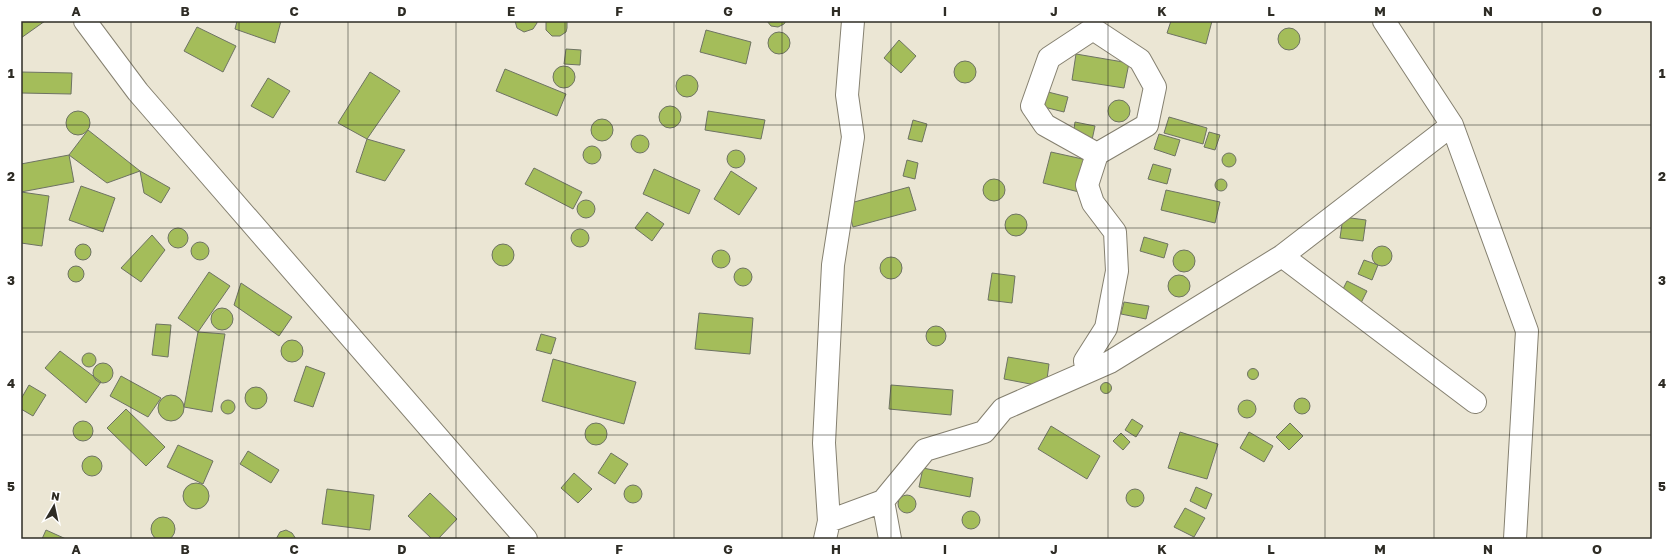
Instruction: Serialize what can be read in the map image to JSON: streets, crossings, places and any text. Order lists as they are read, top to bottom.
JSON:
{
  "north": "top",
  "grid": {
    "columns": [
      "A",
      "B",
      "C",
      "D",
      "E",
      "F",
      "G",
      "H",
      "I",
      "J",
      "K",
      "L",
      "M",
      "N",
      "O"
    ],
    "rows": [
      "1",
      "2",
      "3",
      "4",
      "5"
    ]
  }
}
